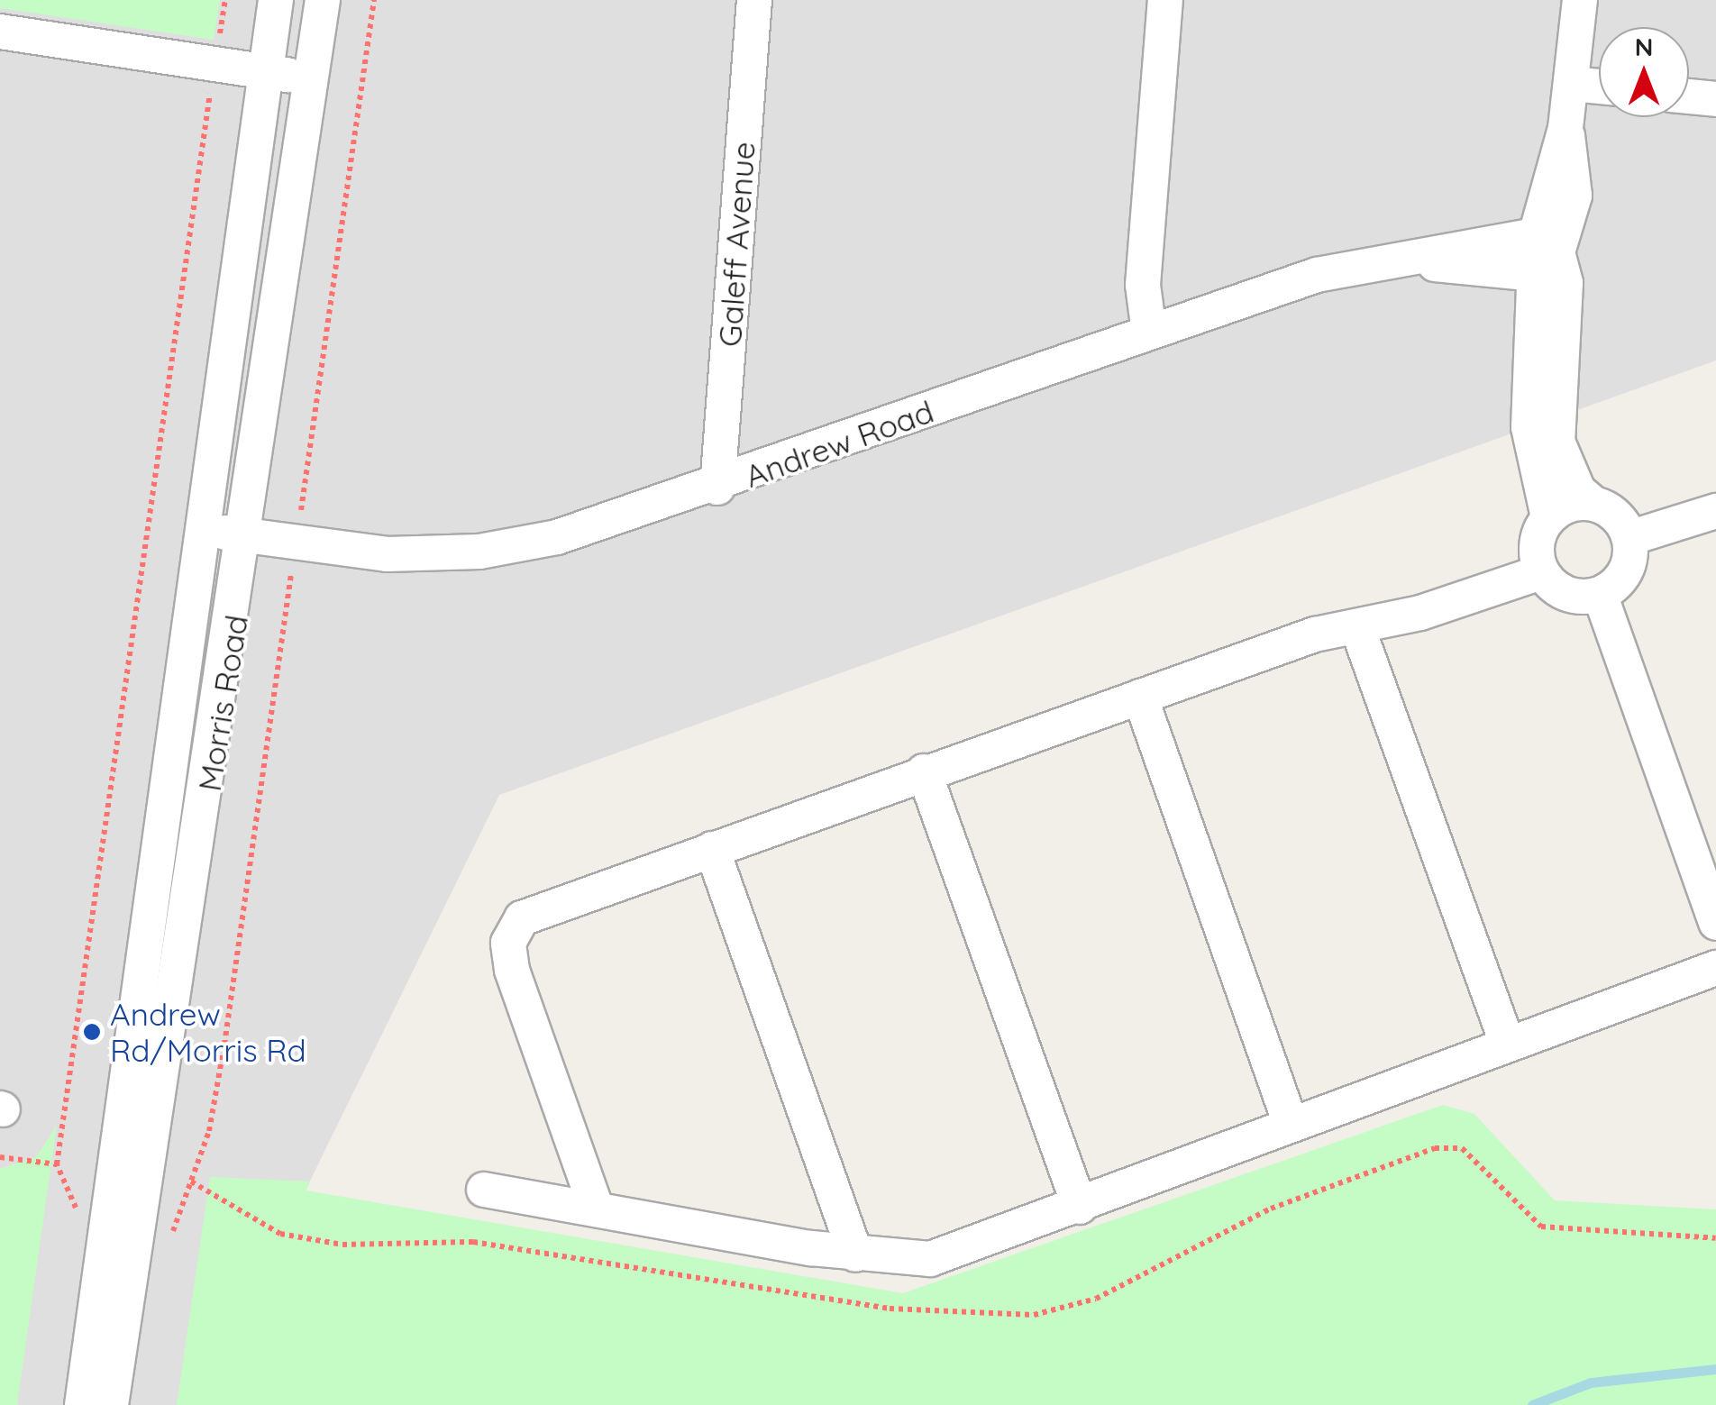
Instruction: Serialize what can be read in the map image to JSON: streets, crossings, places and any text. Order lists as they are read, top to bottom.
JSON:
{
  "streets": {
    "street": ["Galeff Avenue", "Andrew Road", "Morris Road"]
  },
  "crossings": [
    ["Galeff Avenue", "Andrew Road"],
    ["Andrew Road", "Morris Road"]
  ],
  "places": ["Andrew Rd/Morris Rd"],
  "north": "top"
}
